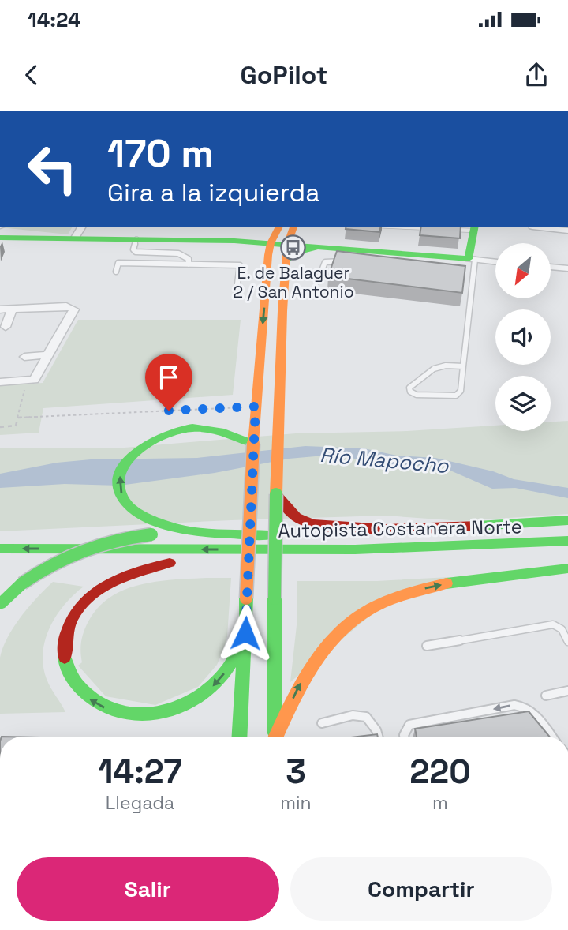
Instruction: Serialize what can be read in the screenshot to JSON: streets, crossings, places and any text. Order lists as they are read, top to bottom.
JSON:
{
  "streets": {
    "main road": ["Autopista Costanera Norte"]
  },
  "water": ["Río Mapocho"],
  "places": {
    "bus stop": ["E. de Balaguer 2 / San Antonio"]
  },
  "north": "bottom left",
  "page": {
    "status": "14:24",
    "header": "GoPilot",
    "turn": ["170 m", "Gira a la izquierda"],
    "eta": [
      "14:27",
      "Llegada",
      "3",
      "min",
      "220",
      "m"
    ],
    "buttons": ["Salir", "Compartir"]
  }
}
